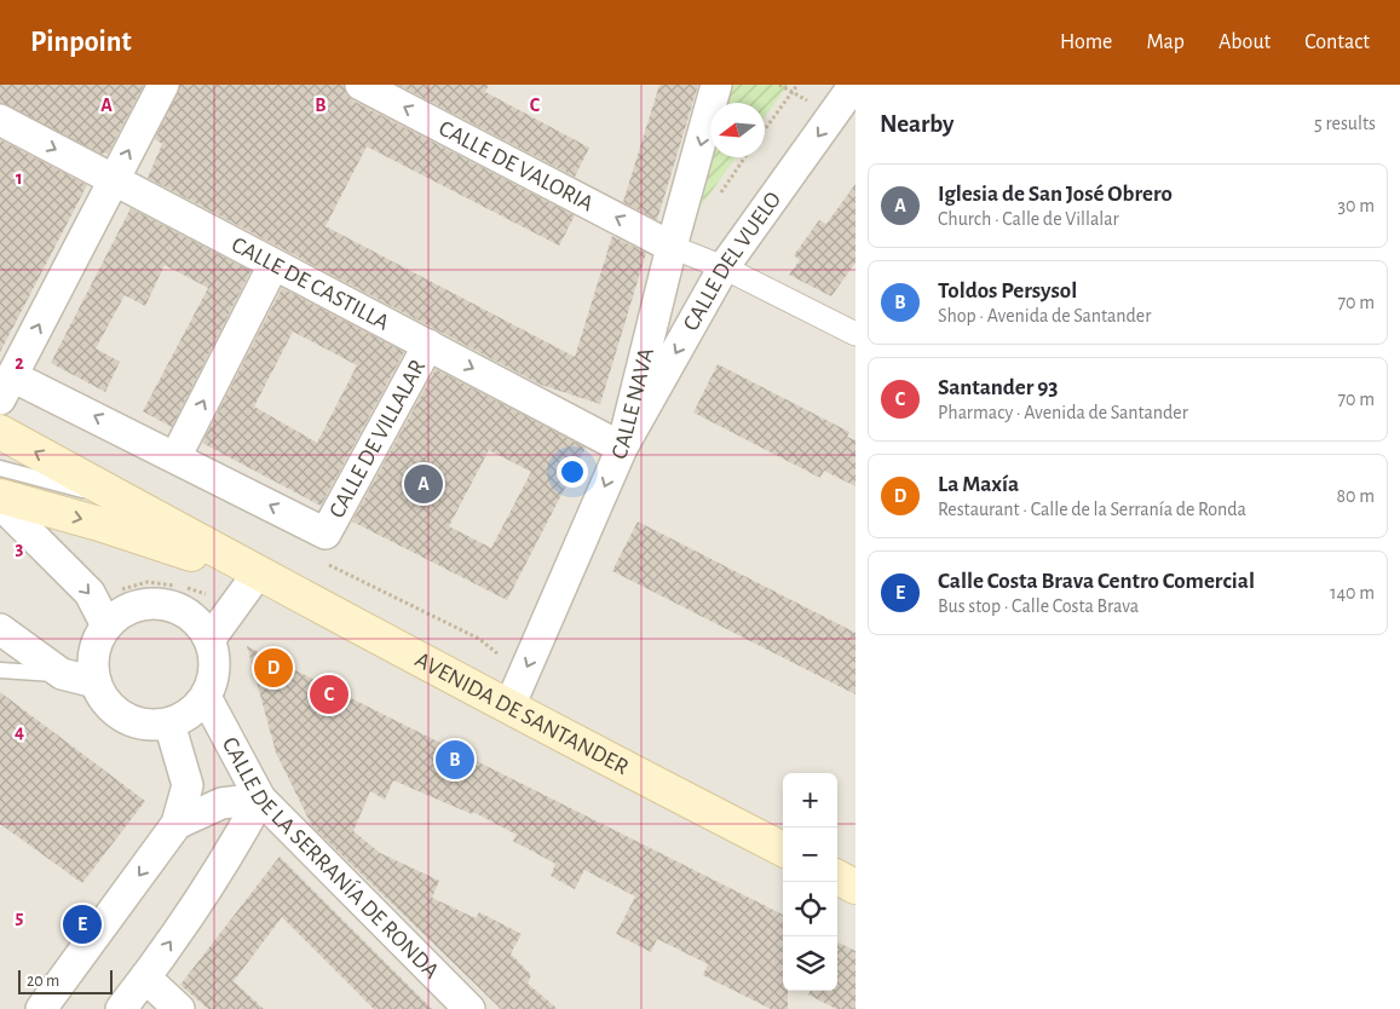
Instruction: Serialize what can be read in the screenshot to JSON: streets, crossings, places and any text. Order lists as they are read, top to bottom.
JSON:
{
  "streets": {
    "main road": ["AVENIDA DE SANTANDER"],
    "street": [
      "CALLE DE VALORIA",
      "CALLE DEL VUELO",
      "CALLE DE CASTILLA",
      "CALLE NAVA",
      "CALLE DE VILLALAR",
      "CALLE DE LA SERRANÍA DE RONDA"
    ]
  },
  "crossings": [
    ["CALLE DE VALORIA", "CALLE NAVA"],
    ["CALLE DEL VUELO", "CALLE DE CASTILLA"],
    ["CALLE DEL VUELO", "CALLE NAVA"],
    ["CALLE DE CASTILLA", "CALLE NAVA"],
    ["CALLE DE CASTILLA", "CALLE DE VILLALAR"],
    ["CALLE NAVA", "AVENIDA DE SANTANDER"]
  ],
  "one_way": [
    "CALLE DE VALORIA",
    "CALLE DEL VUELO",
    "CALLE DE CASTILLA",
    "CALLE NAVA"
  ],
  "scale_bar": "20 m",
  "north": "left",
  "page": {
    "header": "Pinpoint",
    "nav": [
      "Home",
      "Map",
      "About",
      "Contact"
    ],
    "heading": ["Nearby", "5 results"],
    "list": [
      {
        "mark": "A",
        "name": "Iglesia de San José Obrero",
        "note": "Church · Calle de Villalar",
        "value": "30 m"
      },
      {
        "mark": "B",
        "name": "Toldos Persysol",
        "note": "Shop · Avenida de Santander",
        "value": "70 m"
      },
      {
        "mark": "C",
        "name": "Santander 93",
        "note": "Pharmacy · Avenida de Santander",
        "value": "70 m"
      },
      {
        "mark": "D",
        "name": "La Maxía",
        "note": "Restaurant · Calle de la Serranía de Ronda",
        "value": "80 m"
      },
      {
        "mark": "E",
        "name": "Calle Costa Brava Centro Comercial",
        "note": "Bus stop · Calle Costa Brava",
        "value": "140 m"
      }
    ],
    "pins": [
      "A",
      "D",
      "C",
      "B",
      "E"
    ],
    "map_buttons": ["+", "−"],
    "scale": "20 m"
  },
  "grid": {
    "columns": ["A", "B", "C"],
    "rows": [
      "1",
      "2",
      "3",
      "4",
      "5"
    ]
  }
}
